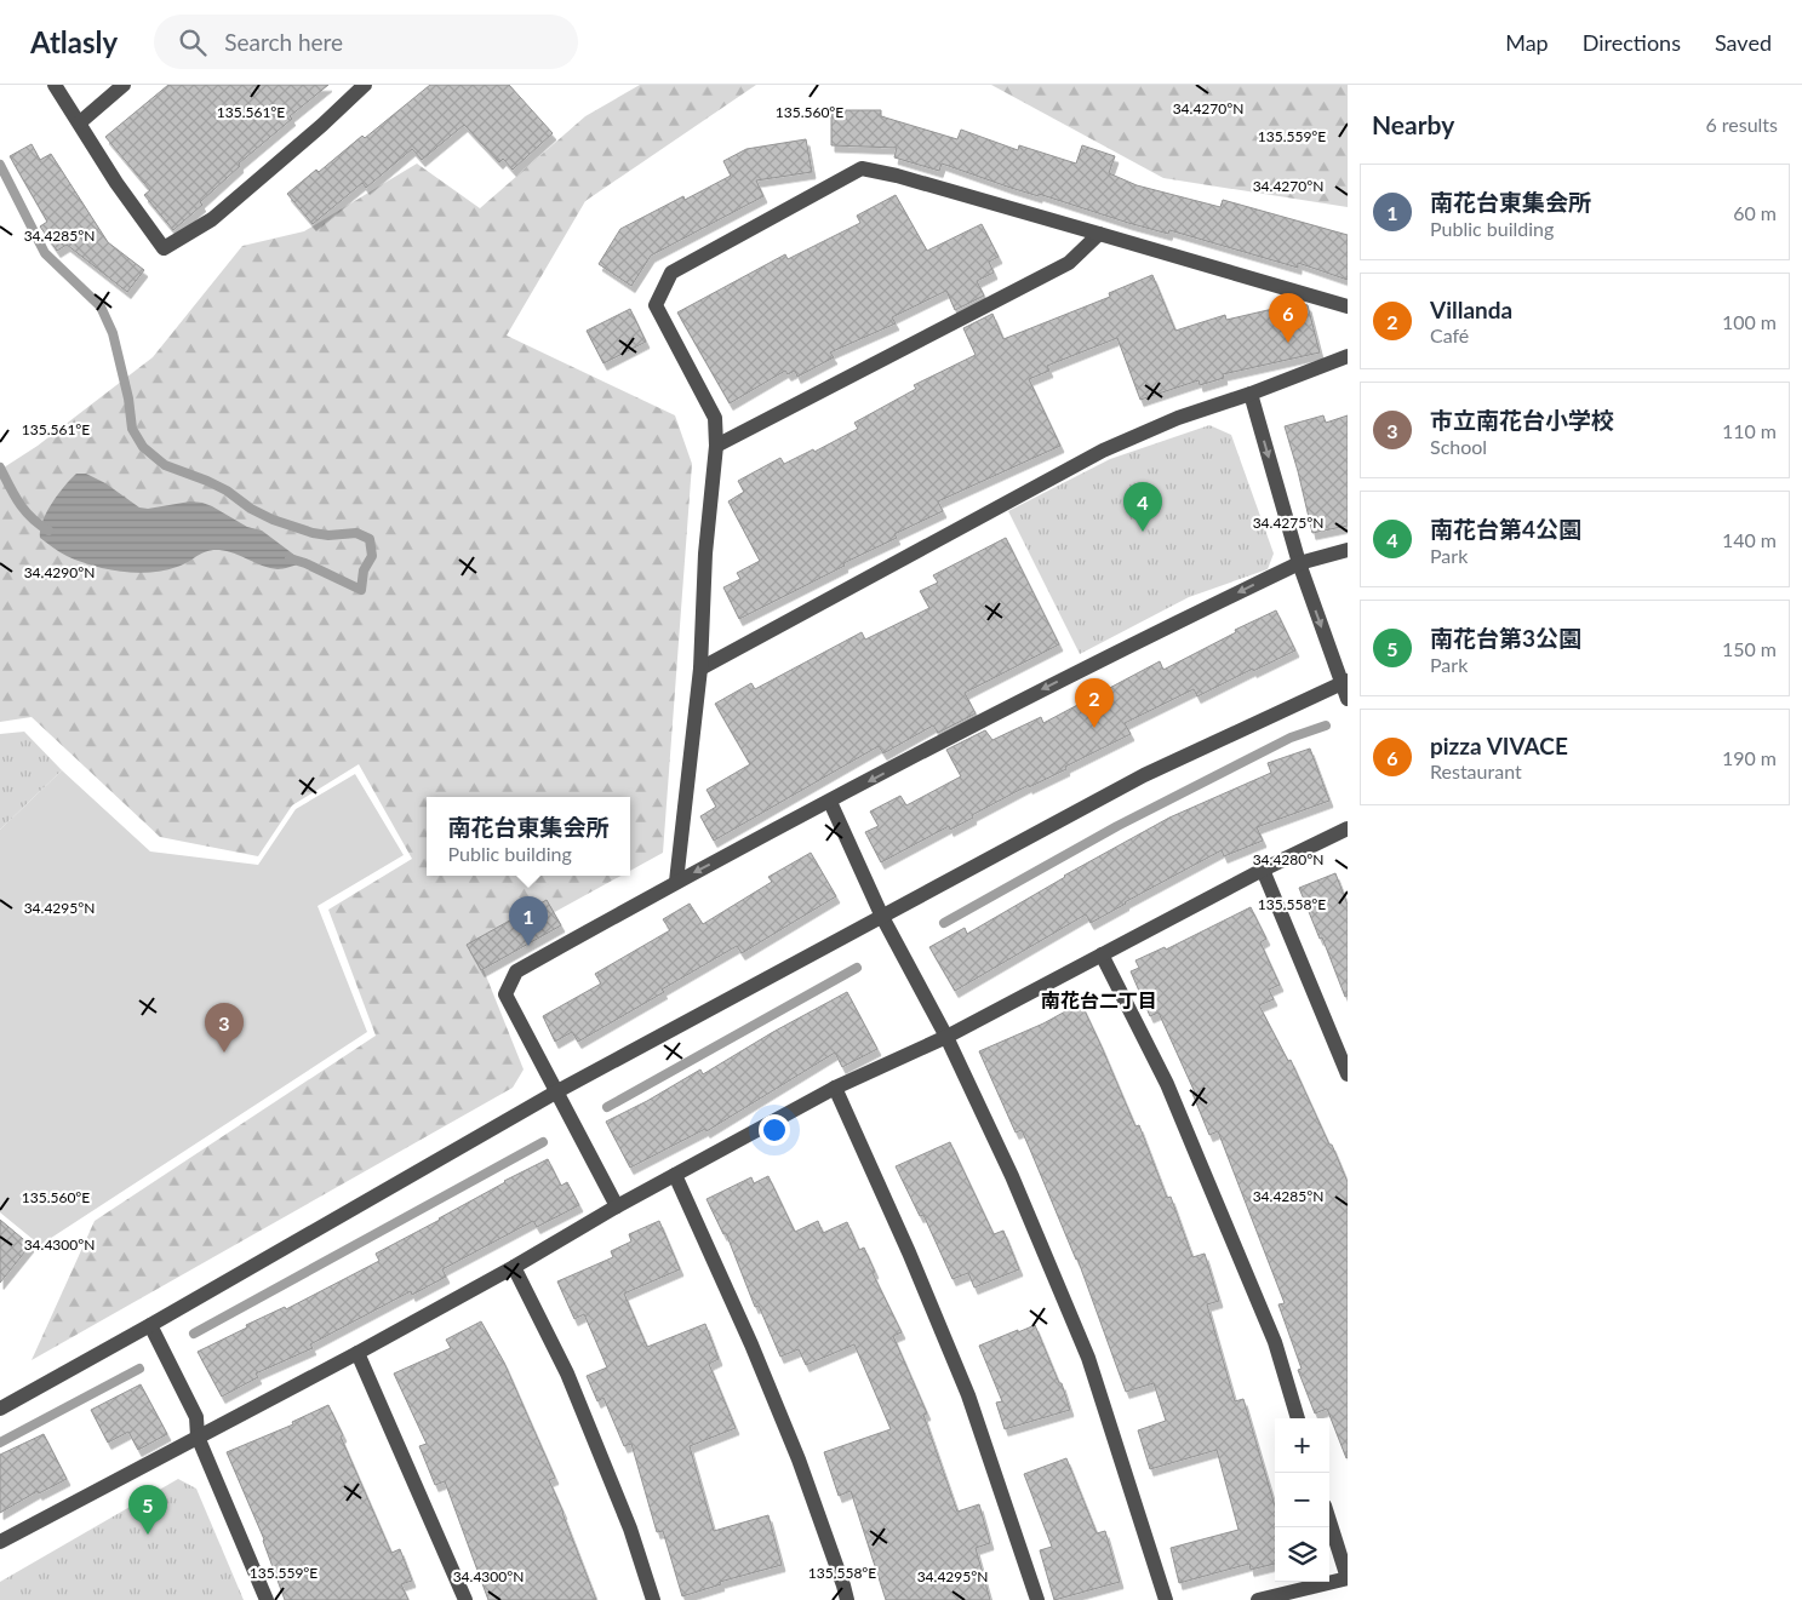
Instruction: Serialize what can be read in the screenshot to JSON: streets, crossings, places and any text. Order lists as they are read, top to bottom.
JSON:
{
  "districts": ["南花台二丁目"],
  "page": {
    "header": "Atlasly",
    "search": "Search here",
    "nav": ["Map", "Directions", "Saved"],
    "heading": ["Nearby", "6 results"],
    "list": [
      {
        "mark": "1",
        "name": "南花台東集会所",
        "note": "Public building",
        "value": "60 m"
      },
      {
        "mark": "2",
        "name": "Villanda",
        "note": "Café",
        "value": "100 m"
      },
      {
        "mark": "3",
        "name": "市立南花台小学校",
        "note": "School",
        "value": "110 m"
      },
      {
        "mark": "4",
        "name": "南花台第4公園",
        "note": "Park",
        "value": "140 m"
      },
      {
        "mark": "5",
        "name": "南花台第3公園",
        "note": "Park",
        "value": "150 m"
      },
      {
        "mark": "6",
        "name": "pizza VIVACE",
        "note": "Restaurant",
        "value": "190 m"
      }
    ],
    "pins": [
      "6",
      "4",
      "2",
      "1",
      "3",
      "5"
    ],
    "popup": ["南花台東集会所", "Public building"],
    "map_buttons": ["+", "−"]
  },
  "coordinates": [
    "34.4270°N",
    "135.560°E",
    "135.561°E",
    "135.559°E",
    "34.4285°N",
    "34.4275°N",
    "34.4290°N",
    "34.4280°N",
    "135.558°E",
    "34.4295°N",
    "34.4300°N"
  ]
}
